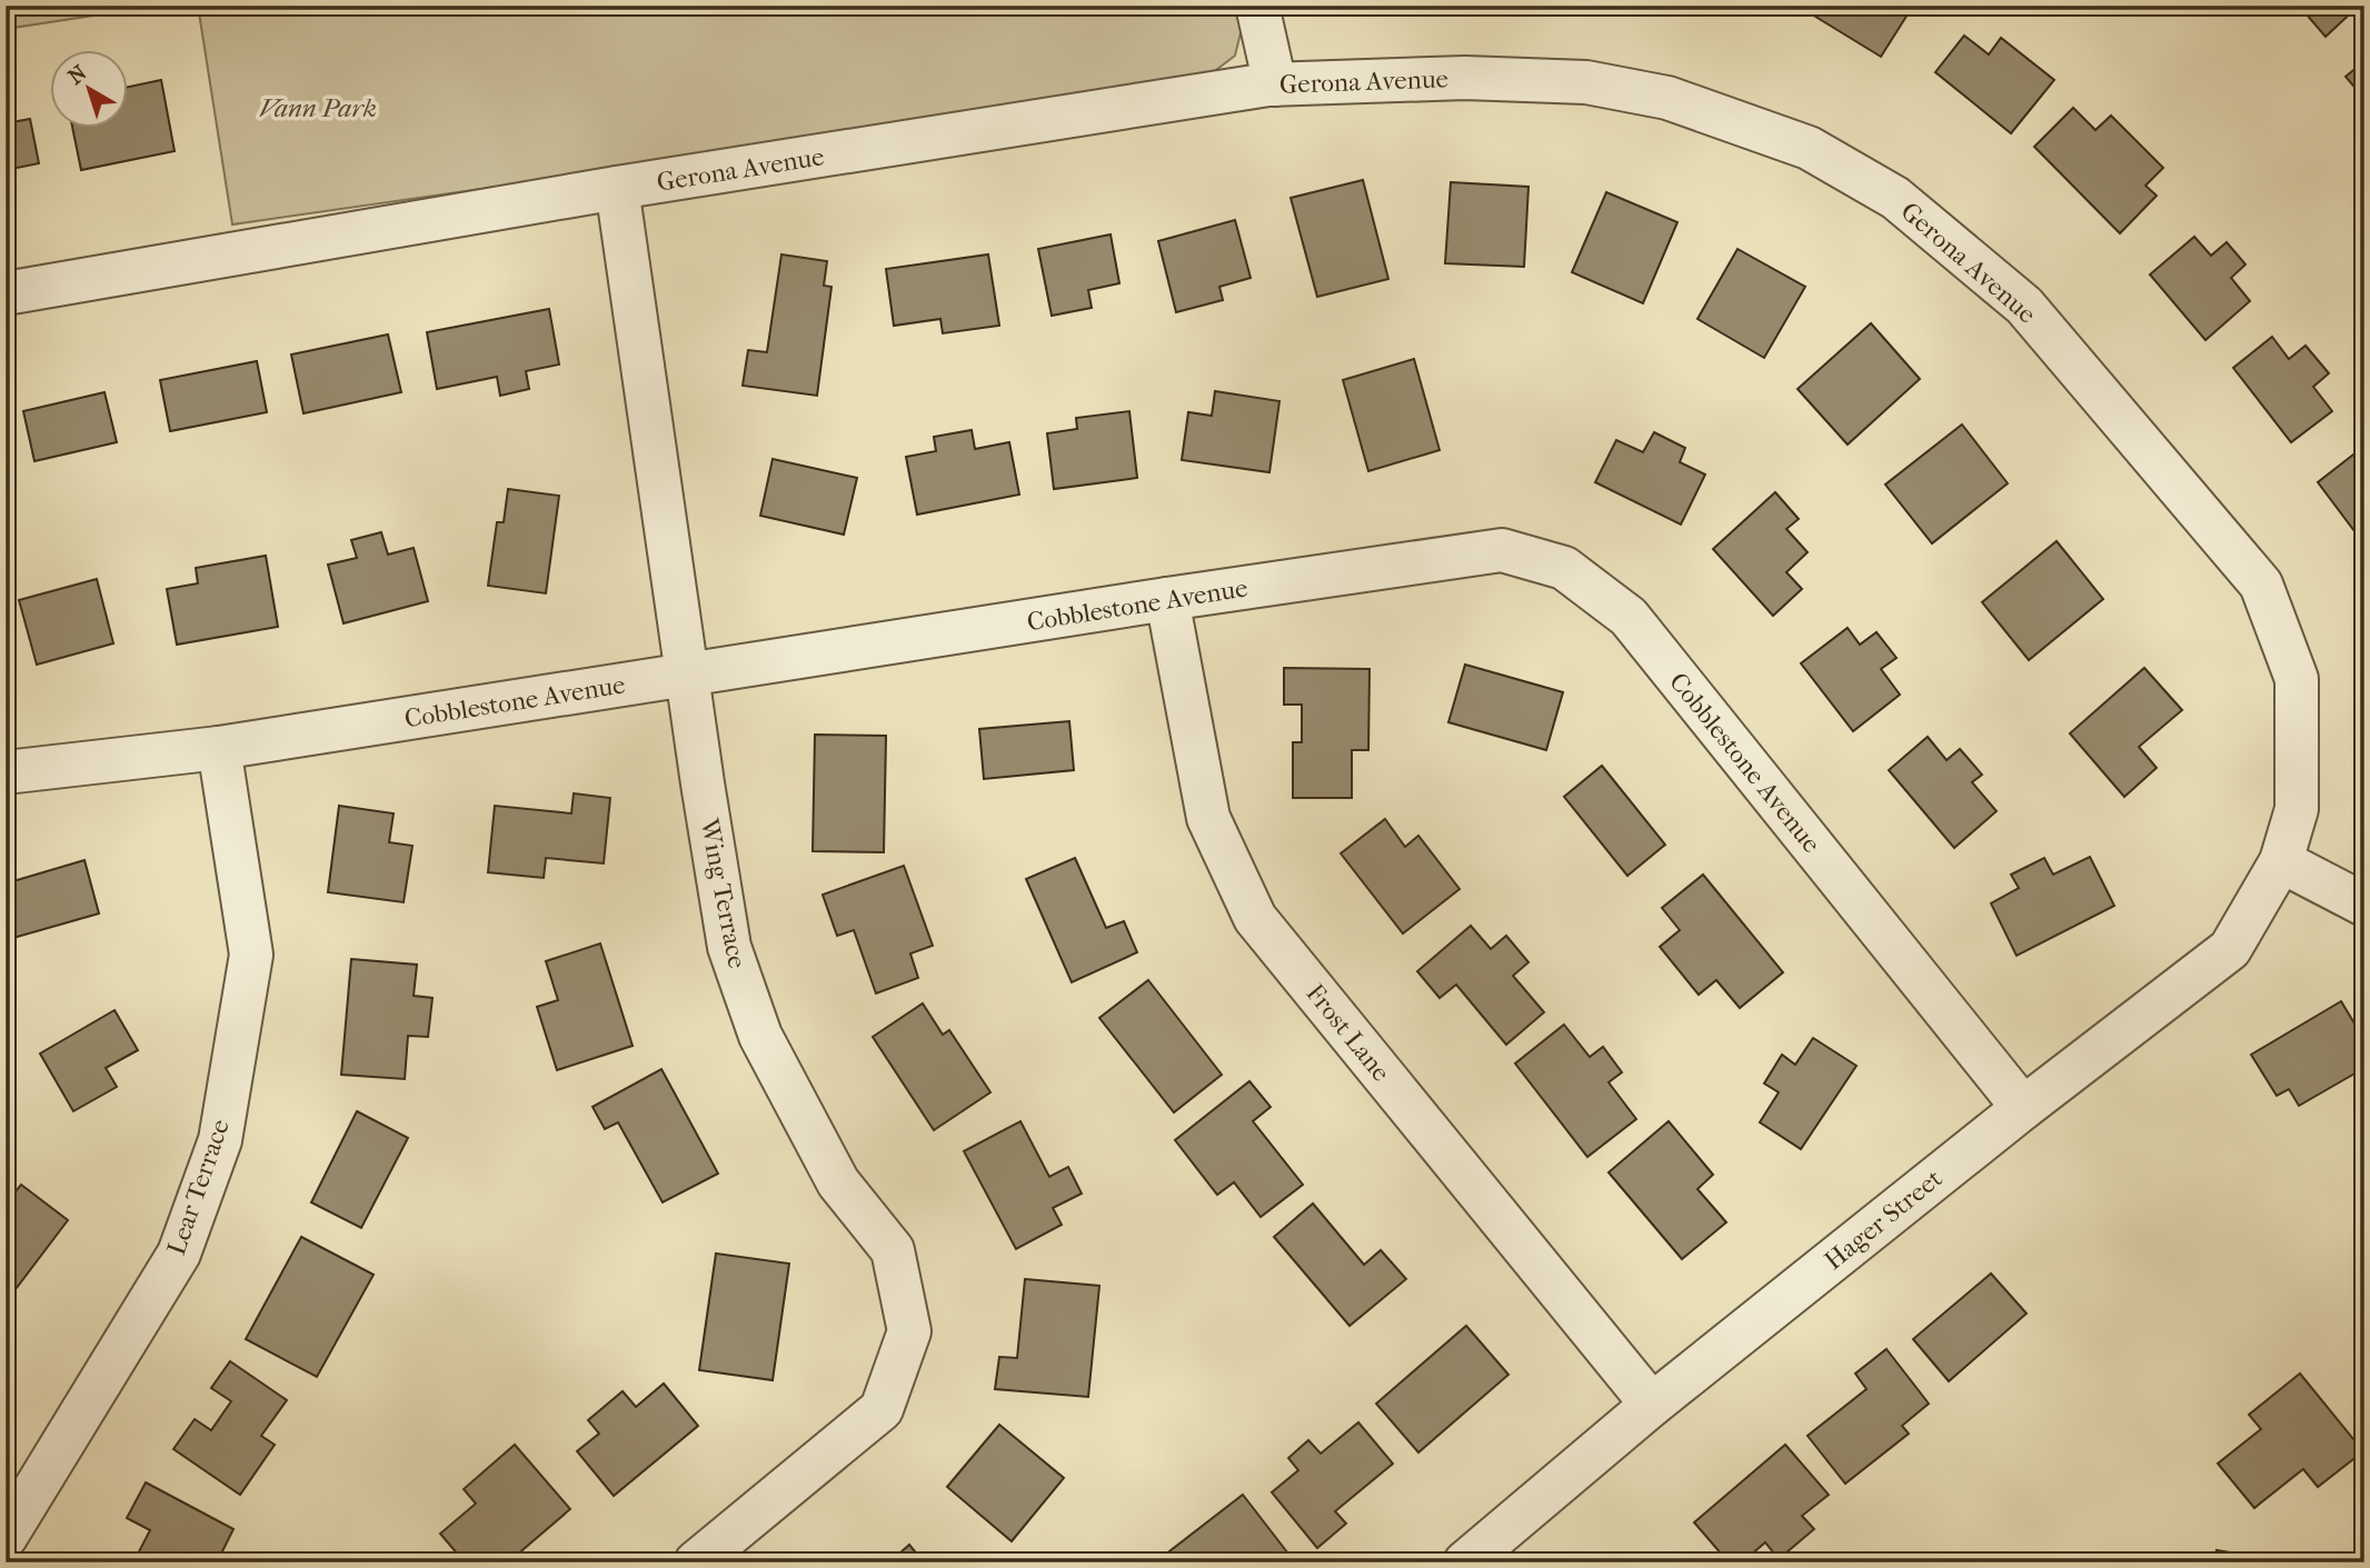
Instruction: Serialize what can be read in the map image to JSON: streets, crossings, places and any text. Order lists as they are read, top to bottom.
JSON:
{
  "streets": {
    "street": [
      "Gerona Avenue",
      "Cobblestone Avenue",
      "Wing Terrace",
      "Frost Lane",
      "Lear Terrace",
      "Hager Street"
    ]
  },
  "crossings": [
    ["Gerona Avenue", "Wing Terrace"],
    ["Gerona Avenue", "Hager Street"],
    ["Cobblestone Avenue", "Wing Terrace"],
    ["Cobblestone Avenue", "Frost Lane"],
    ["Cobblestone Avenue", "Lear Terrace"],
    ["Cobblestone Avenue", "Hager Street"],
    ["Frost Lane", "Hager Street"]
  ],
  "parks": ["Vann Park"],
  "north": "top left"
}
